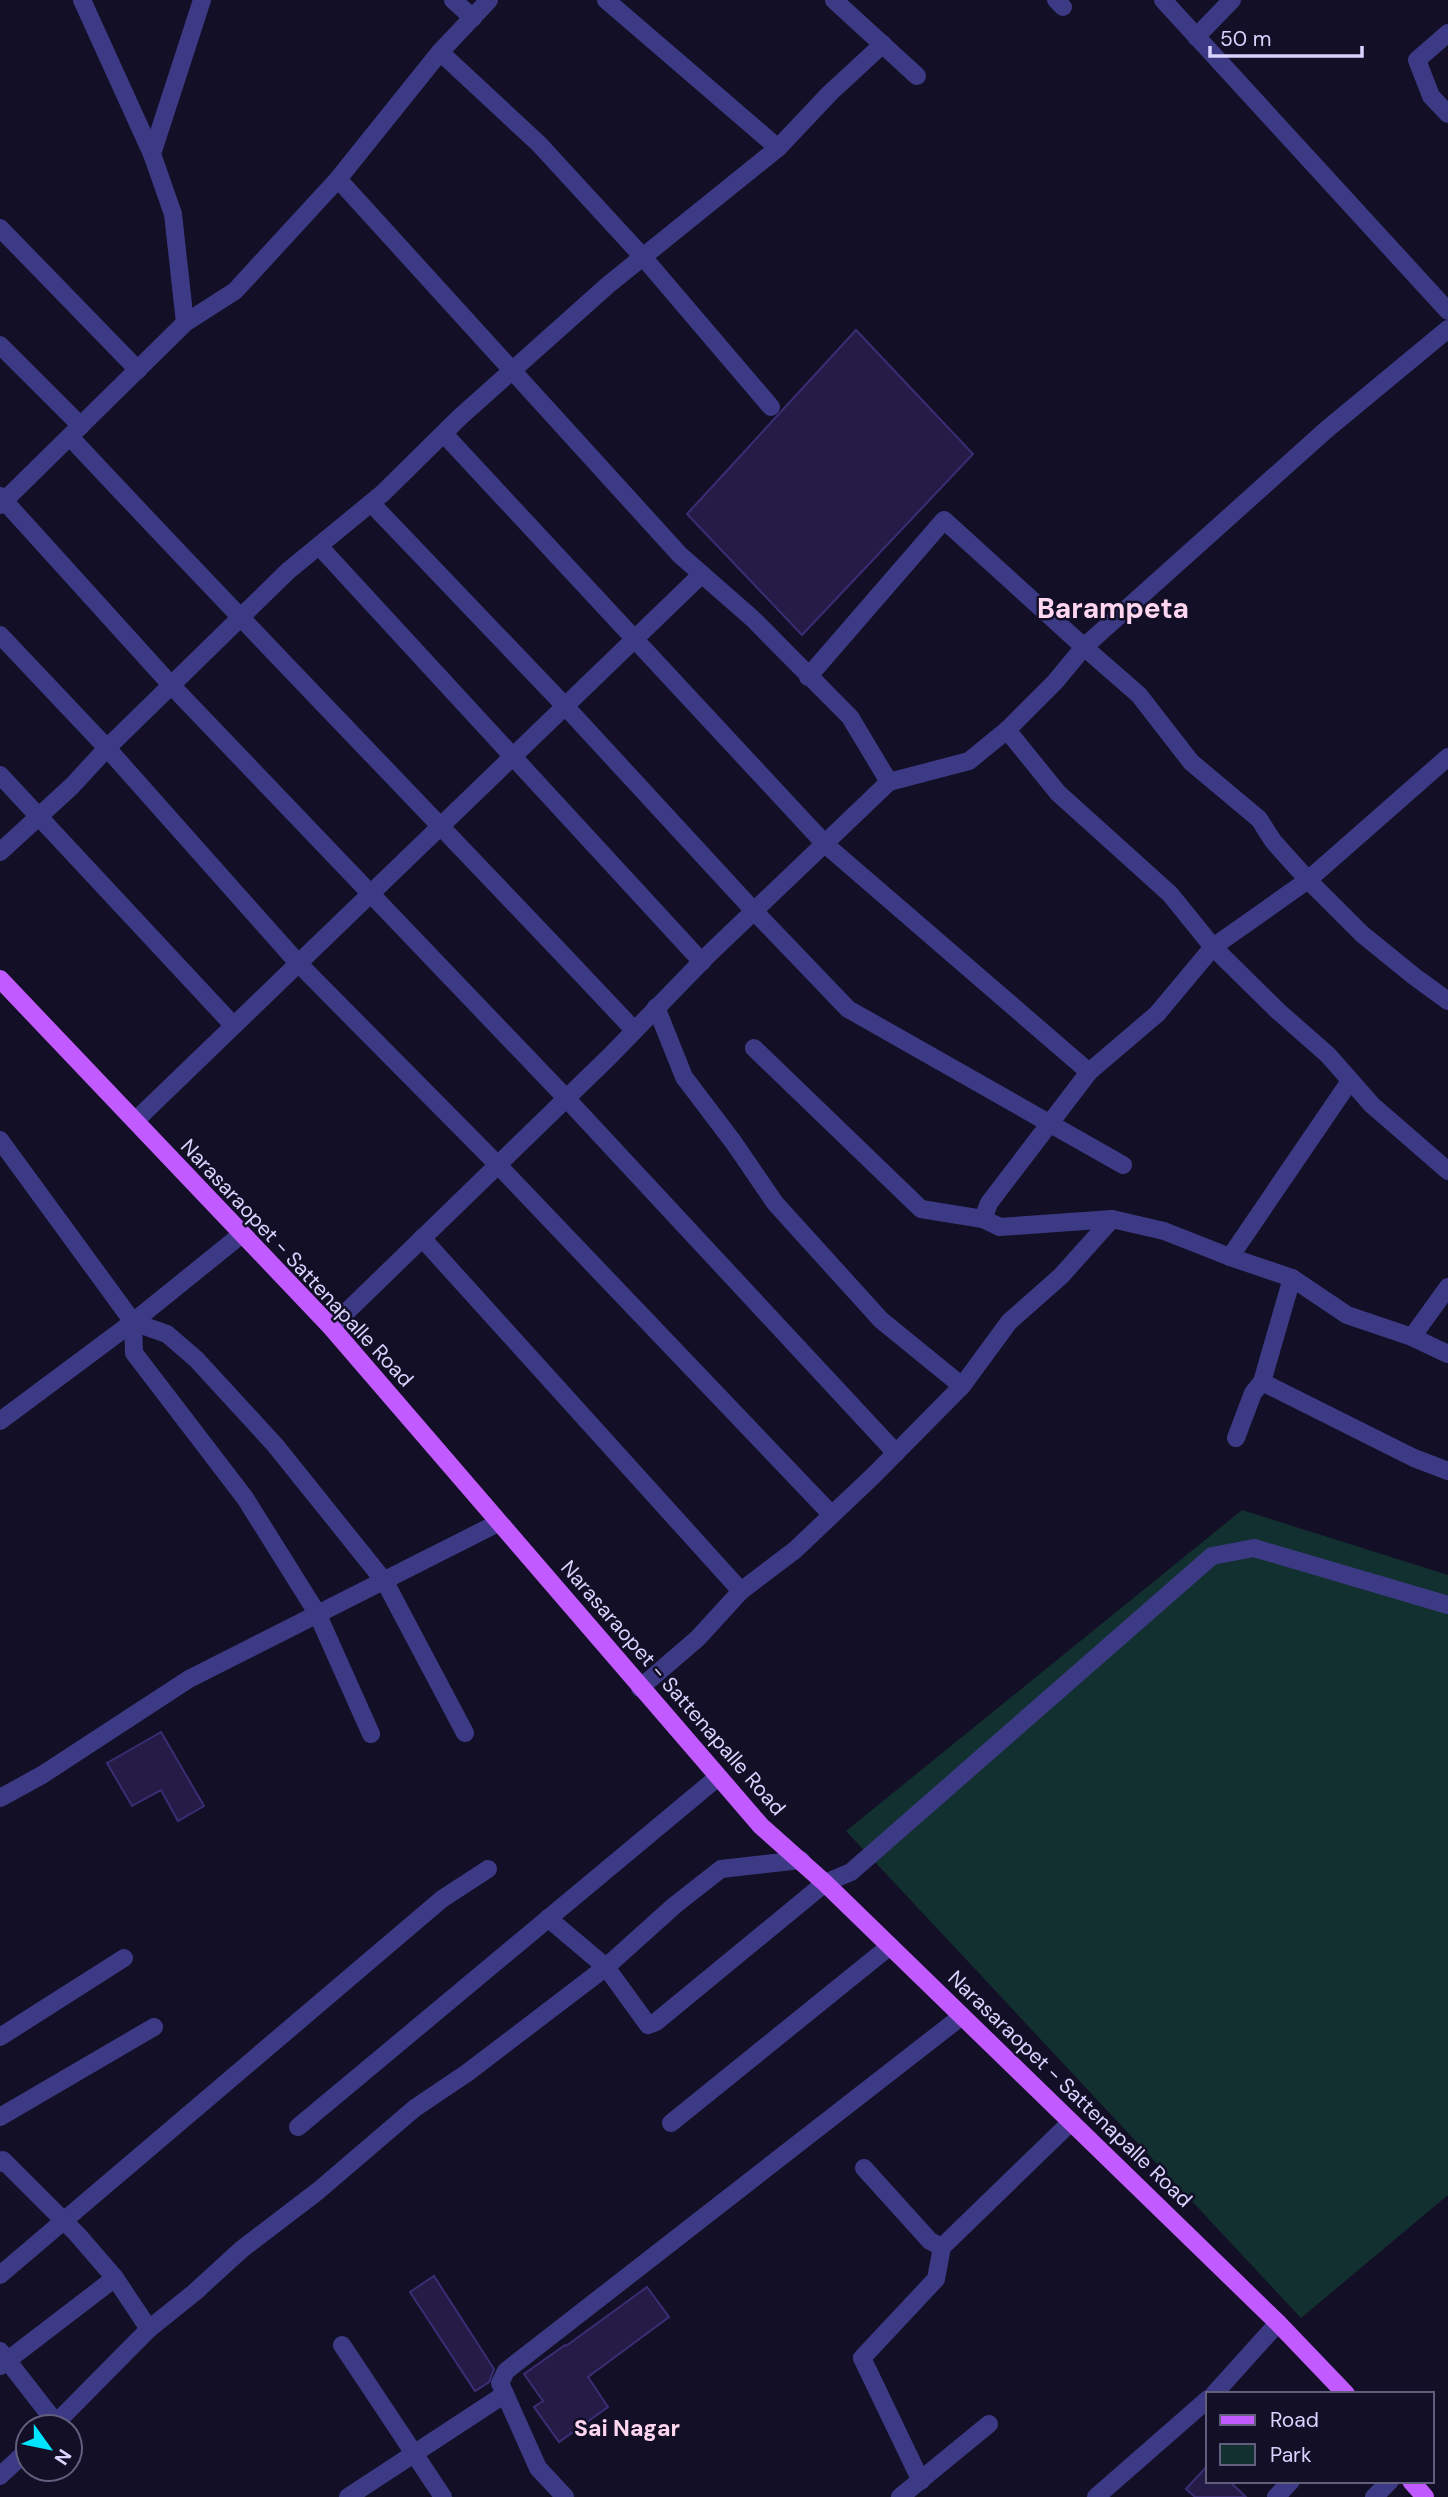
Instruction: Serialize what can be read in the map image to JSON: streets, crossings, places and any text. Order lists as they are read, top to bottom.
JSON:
{
  "streets": {
    "main road": ["Narasaraopet - Sattenapalle Road"]
  },
  "districts": ["Barampeta", "Sai Nagar"],
  "legend": ["Road", "Park"],
  "scale_bar": "50 m",
  "north": "bottom right"
}
